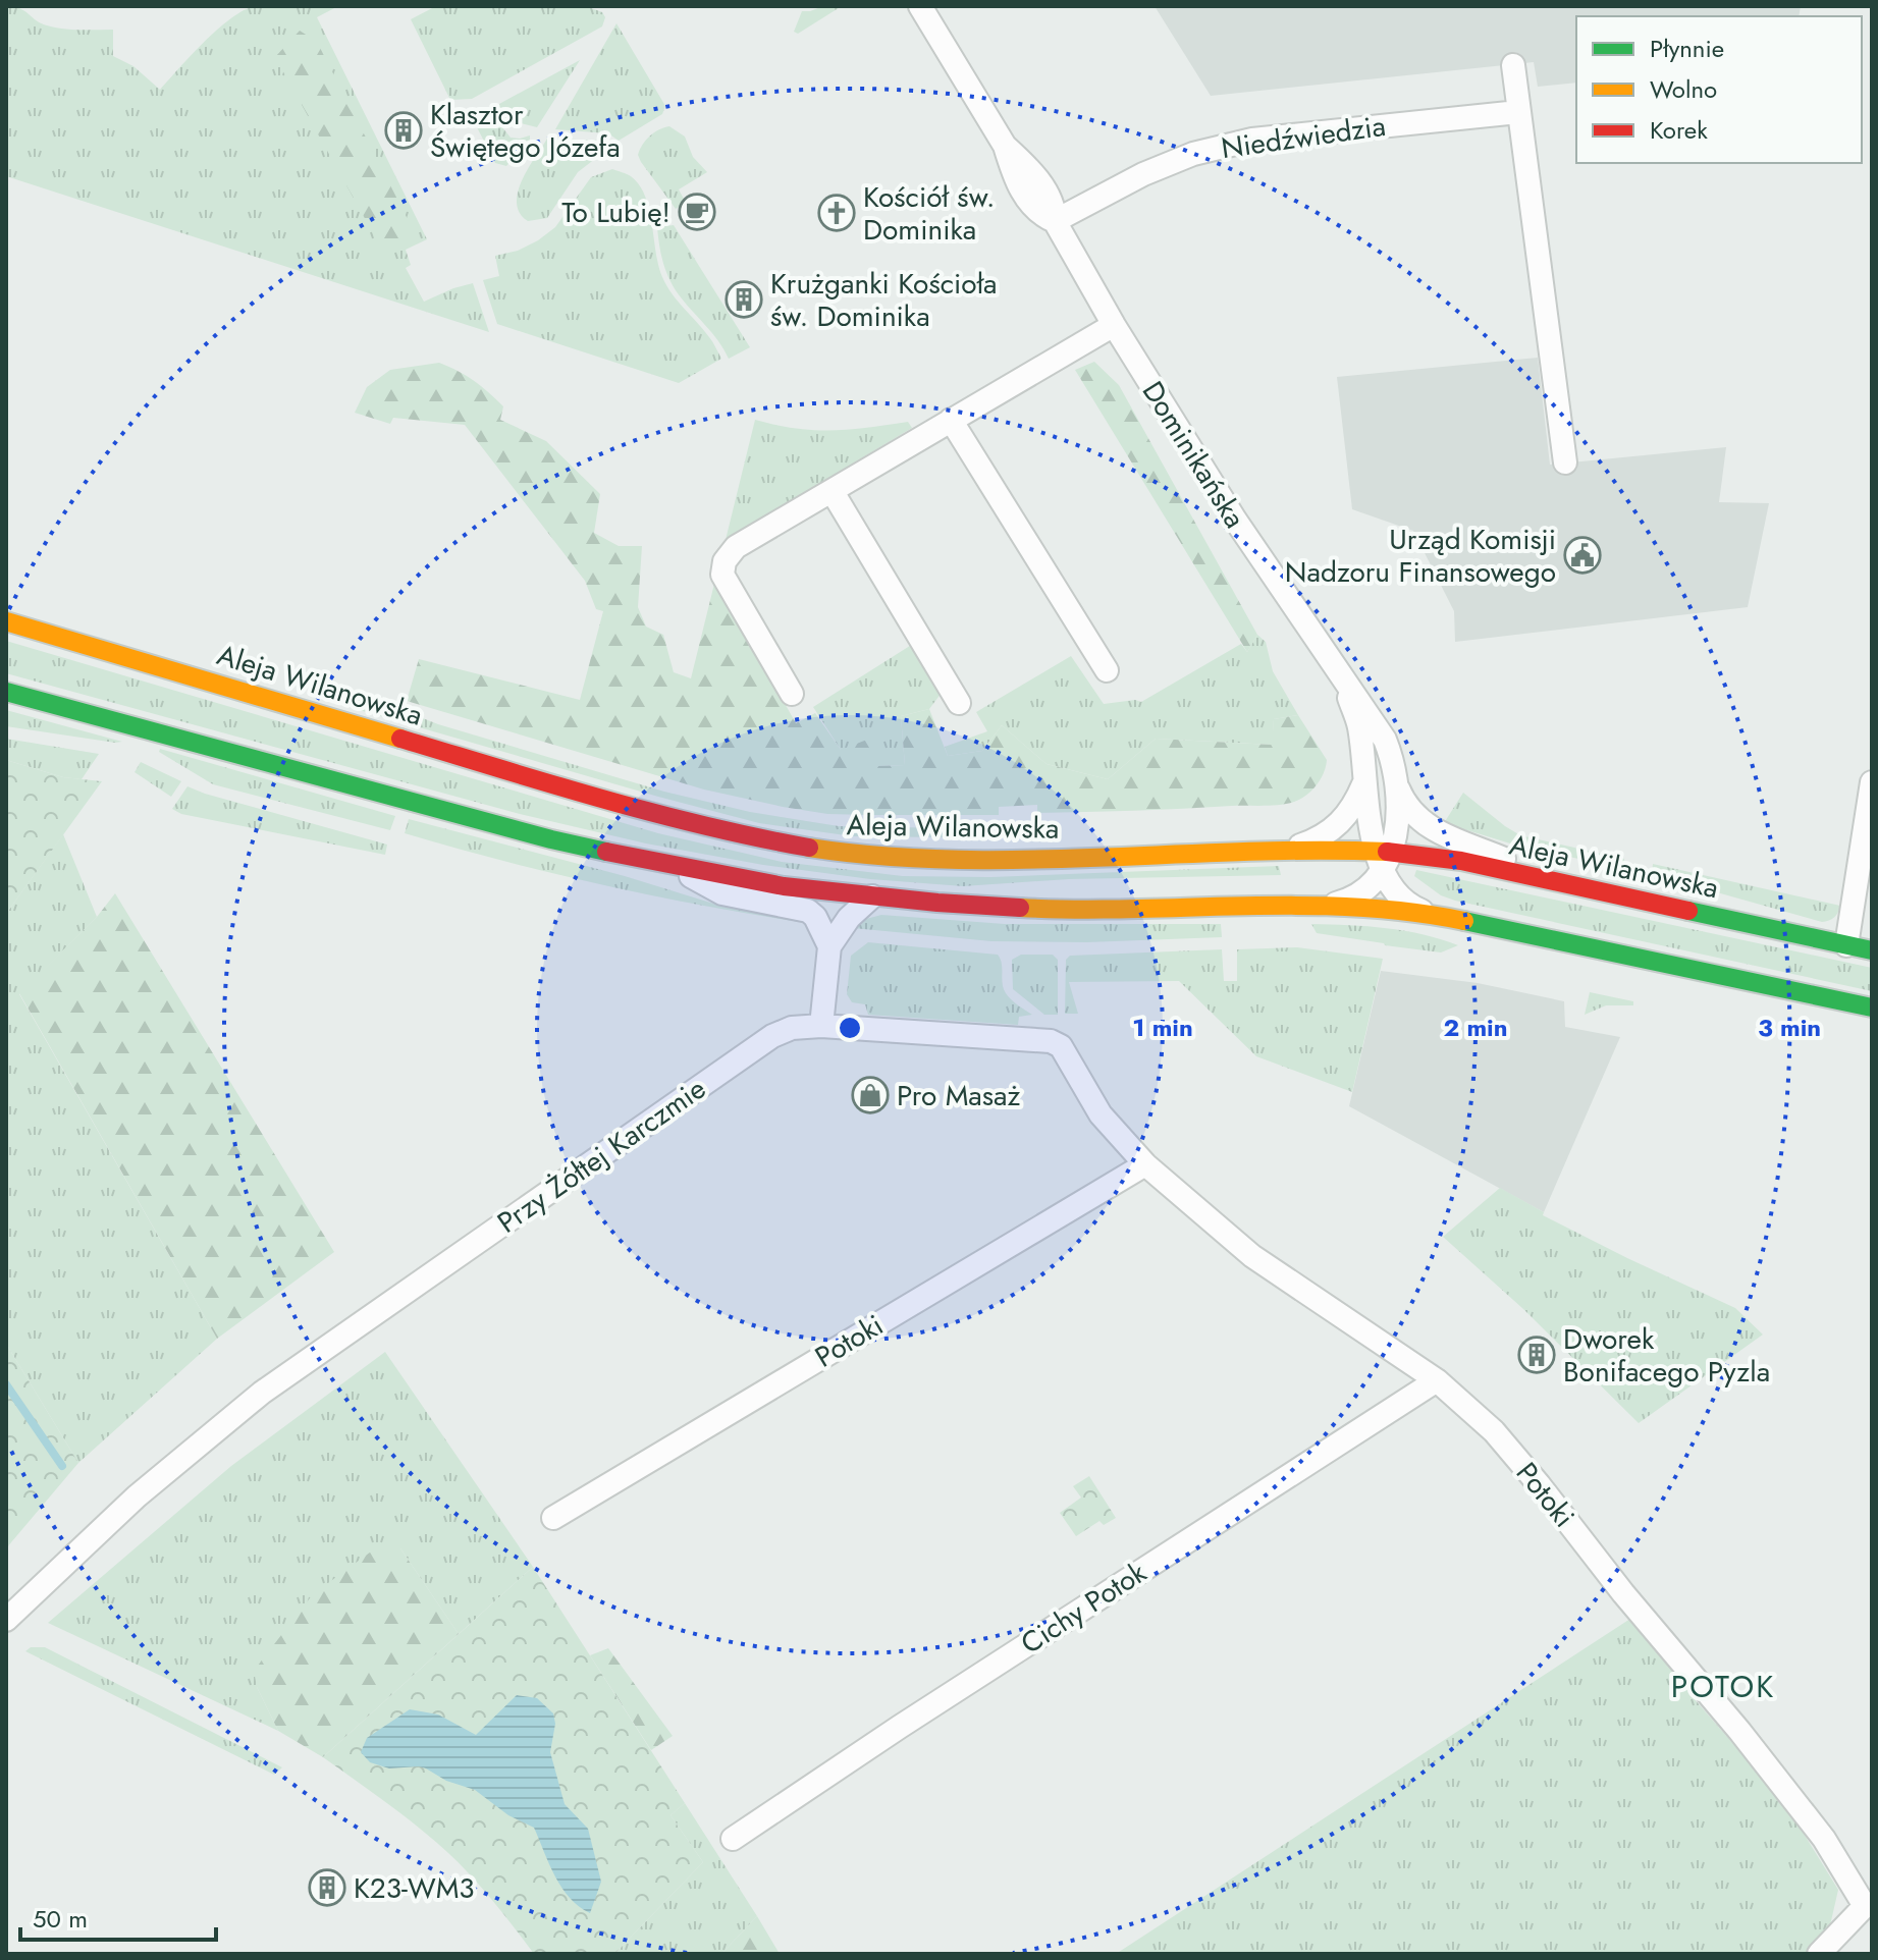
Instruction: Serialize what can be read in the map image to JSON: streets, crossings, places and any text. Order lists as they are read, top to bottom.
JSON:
{
  "streets": {
    "main road": ["Aleja Wilanowska"],
    "street": [
      "Niedźwiedzia",
      "Dominikańska",
      "Przy Żółtej Karczmie",
      "Potoki",
      "Cichy Potok"
    ]
  },
  "crossings": [
    ["Niedźwiedzia", "Dominikańska"],
    ["Dominikańska", "Aleja Wilanowska"],
    ["Przy Żółtej Karczmie", "Potoki"],
    ["Potoki", "Cichy Potok"]
  ],
  "districts": ["POTOK"],
  "places": {
    "building": [
      "Klasztor Świętego Józefa",
      "Krużganki Kościoła św. Dominika",
      "Dworek Bonifacego Pyzla",
      "K23-WM3"
    ],
    "cafe": ["To Lubię!"],
    "church": ["Kościół św. Dominika"],
    "public building": ["Urząd Komisji Nadzoru Finansowego"],
    "shop": ["Pro Masaż"]
  },
  "legend": ["Płynnie", "Wolno", "Korek"],
  "scale_bar": "50 m",
  "rings": ["1 min", "2 min", "3 min"]
}
